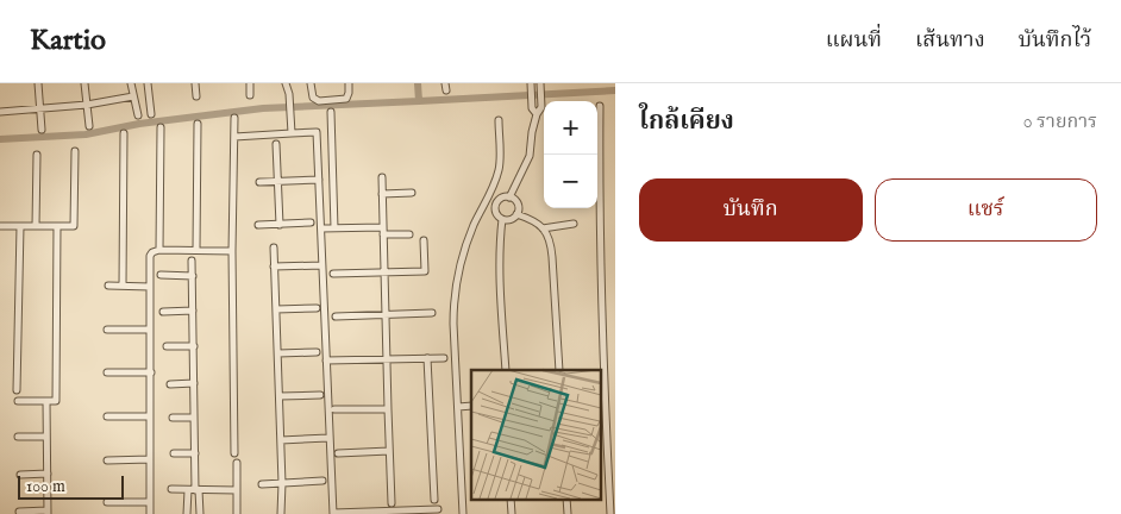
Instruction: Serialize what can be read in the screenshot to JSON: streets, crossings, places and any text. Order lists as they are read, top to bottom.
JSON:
{
  "scale_bar": "100 m",
  "page": {
    "header": "Kartio",
    "nav": ["แผนที่", "เส้นทาง", "บันทึกไว้"],
    "heading": ["ใกล้เคียง", "0 รายการ"],
    "map_buttons": ["+", "−"],
    "buttons": ["บันทึก", "แชร์"],
    "scale": "100 m"
  }
}
